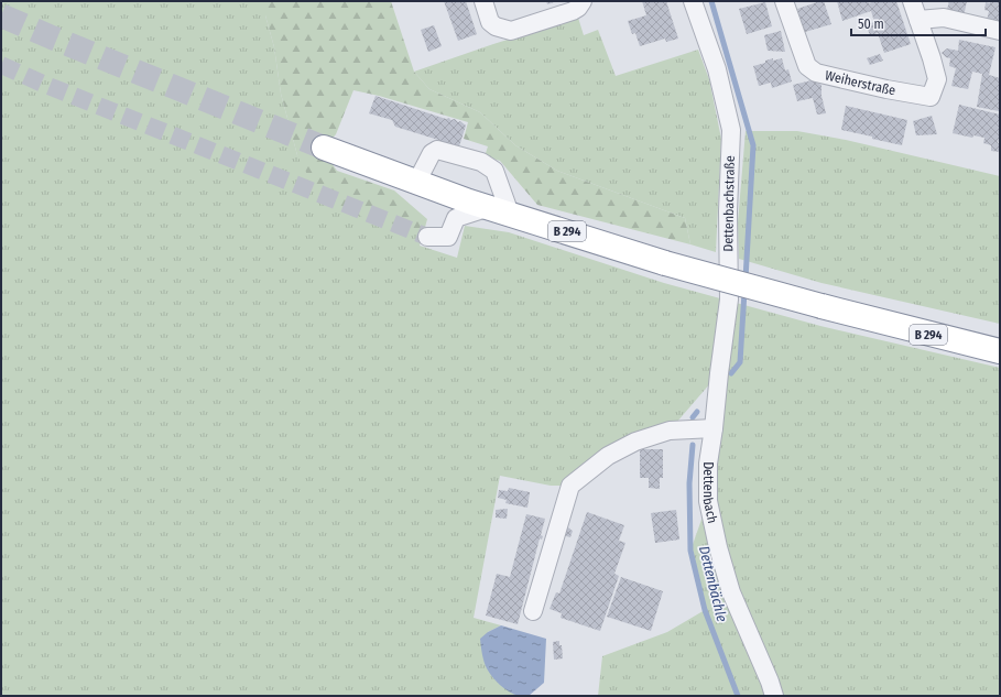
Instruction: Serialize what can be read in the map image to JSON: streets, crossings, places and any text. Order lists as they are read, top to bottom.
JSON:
{
  "streets": {
    "highway": ["B 294"],
    "street": ["Weiherstraße", "Dettenbachstraße", "Dettenbach"]
  },
  "crossings": [
    ["Dettenbachstraße", "Dettenbach"]
  ],
  "water": ["Dettenbächle"],
  "scale_bar": "50 m"
}
